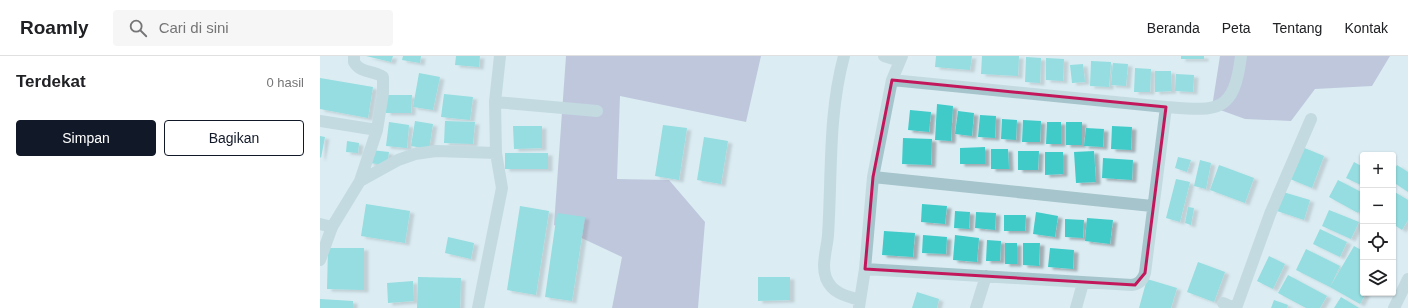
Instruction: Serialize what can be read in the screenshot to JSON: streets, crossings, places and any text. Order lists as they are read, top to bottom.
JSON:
{
  "page": {
    "header": "Roamly",
    "search": "Cari di sini",
    "nav": [
      "Beranda",
      "Peta",
      "Tentang",
      "Kontak"
    ],
    "heading": ["Terdekat", "0 hasil"],
    "buttons": ["Simpan", "Bagikan"],
    "map_buttons": ["+", "−"]
  }
}
